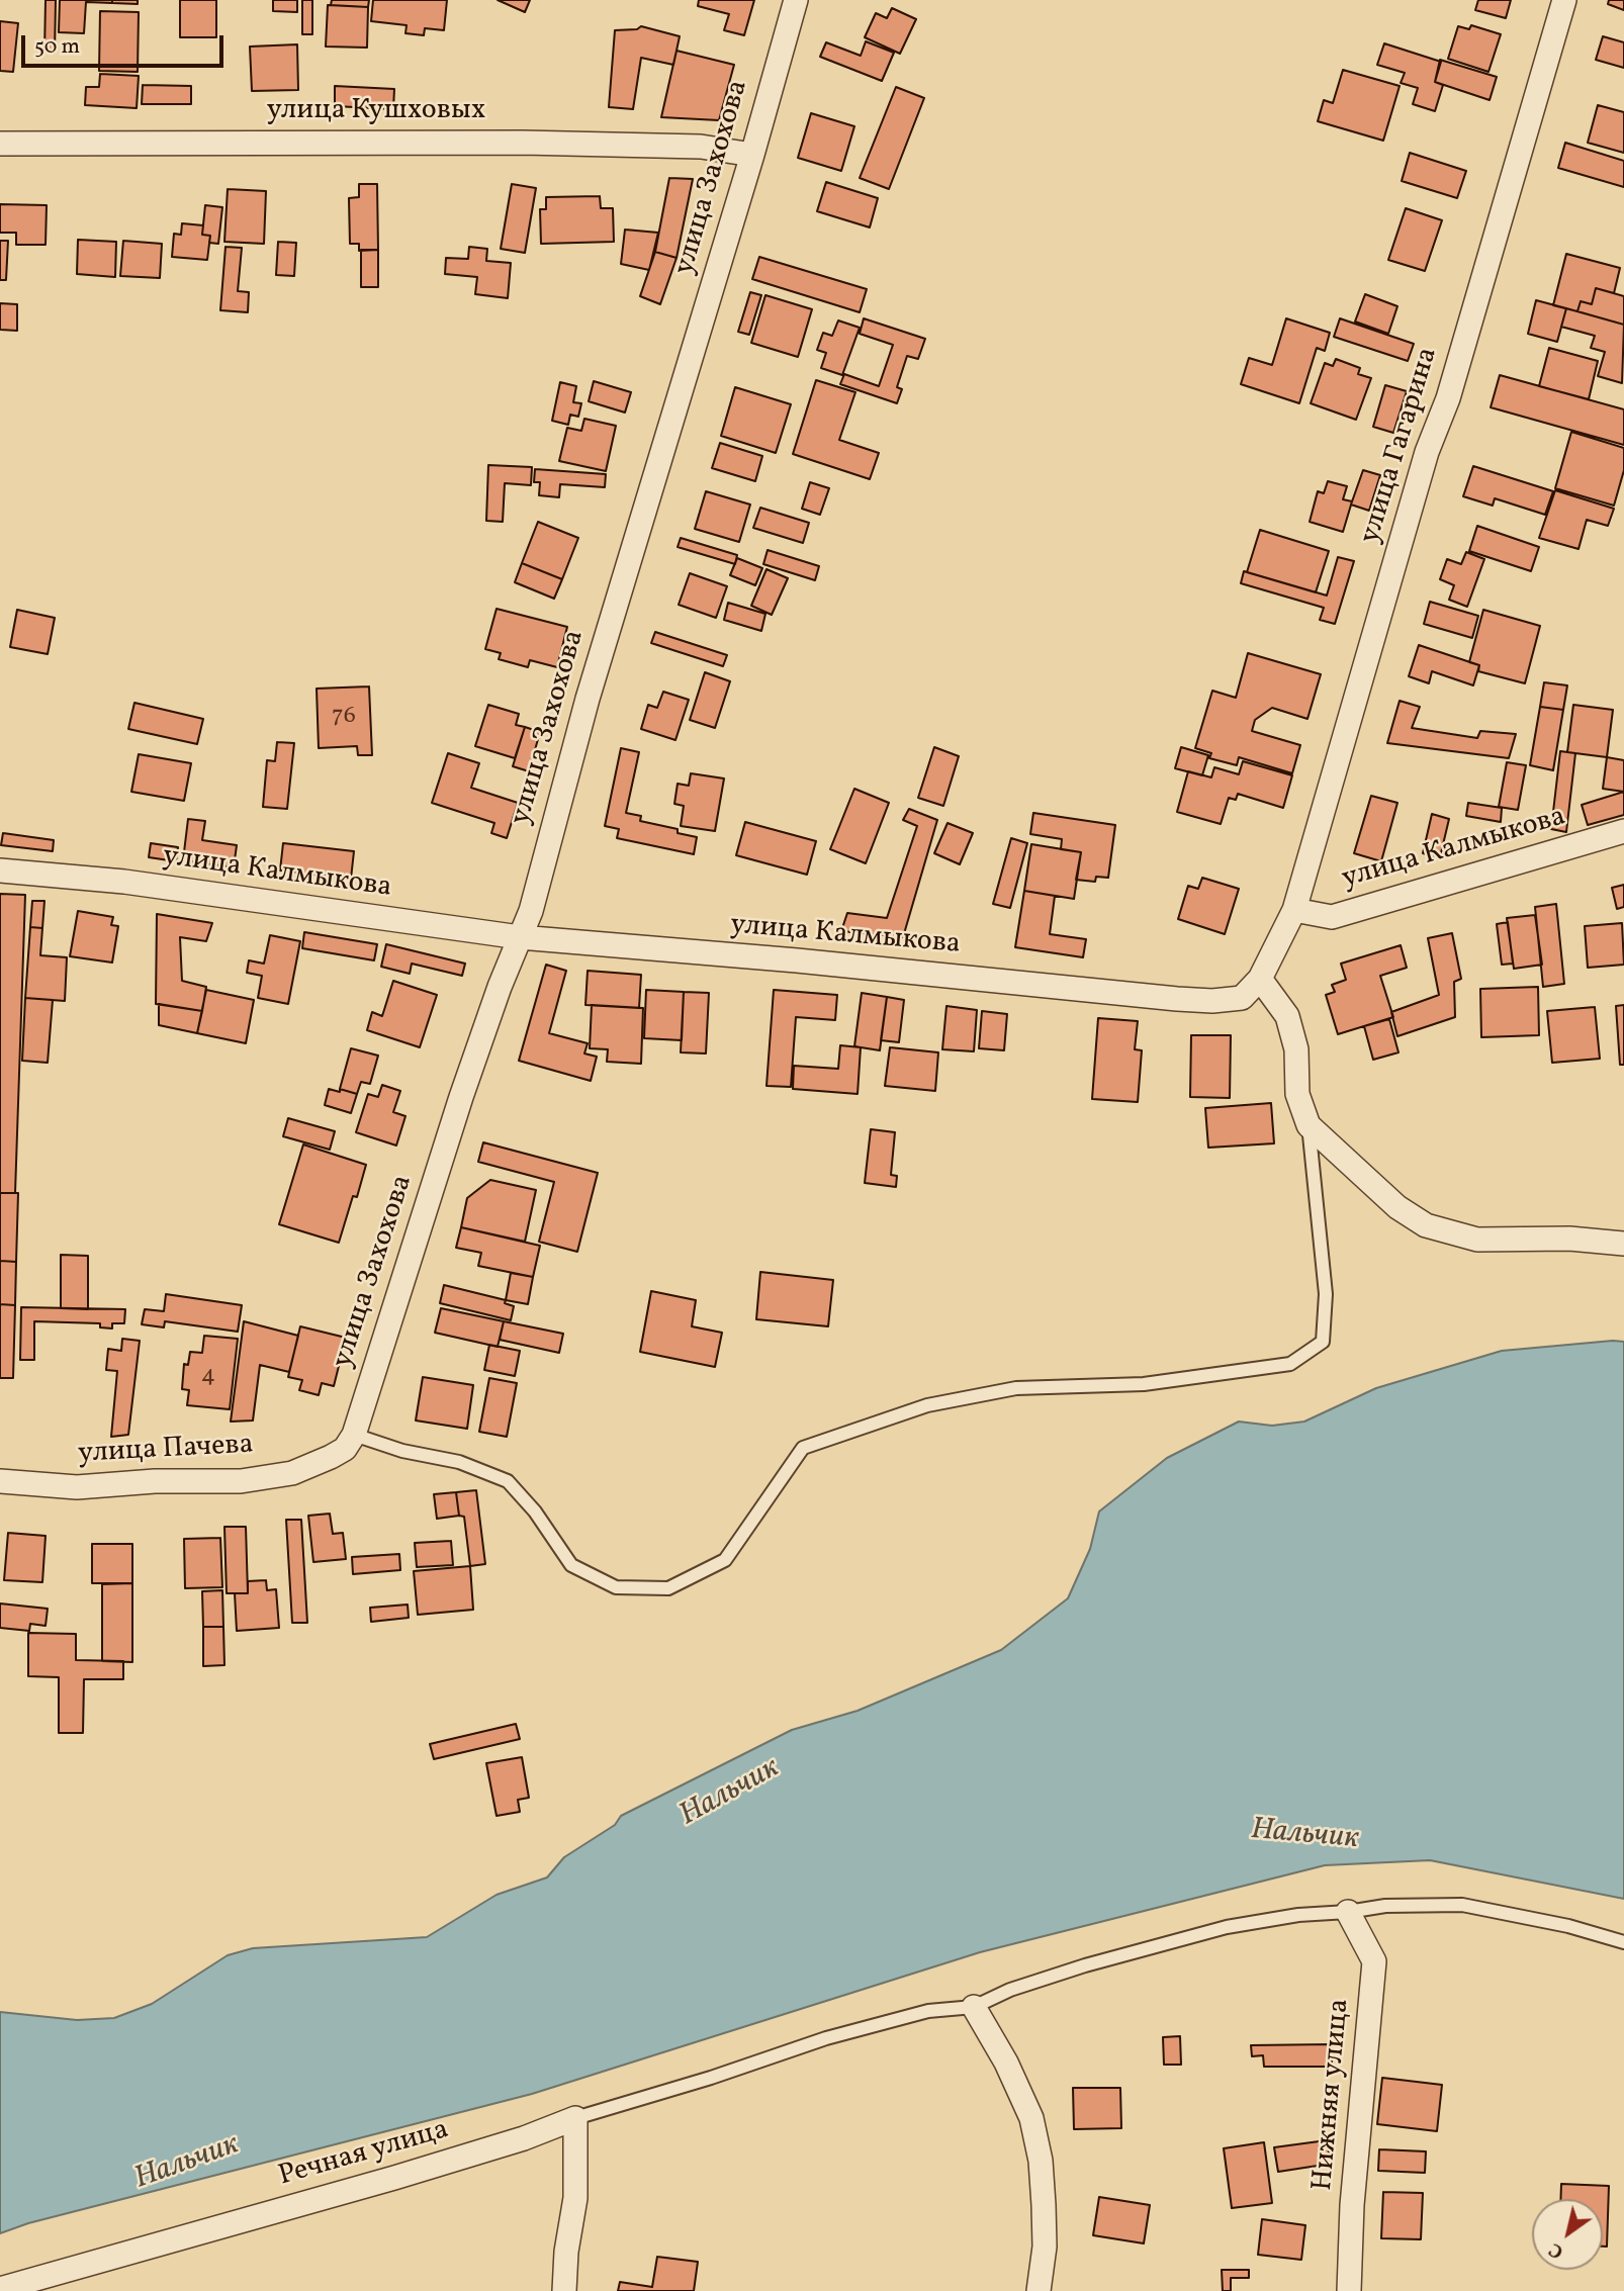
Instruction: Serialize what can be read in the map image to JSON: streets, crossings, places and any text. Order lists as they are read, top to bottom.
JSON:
{
  "streets": {
    "street": [
      "улица Кушховых",
      "улица Захохова",
      "улица Гагарина",
      "улица Калмыкова",
      "улица Пачева",
      "Нижняя улица",
      "Речная улица"
    ]
  },
  "crossings": [
    ["улица Кушховых", "улица Захохова"],
    ["улица Захохова", "улица Калмыкова"],
    ["улица Захохова", "улица Пачева"],
    ["улица Гагарина", "улица Калмыкова"]
  ],
  "water": ["Нальчик"],
  "house_numbers": ["76", "4"],
  "scale_bar": "50 m",
  "north": "bottom left"
}
